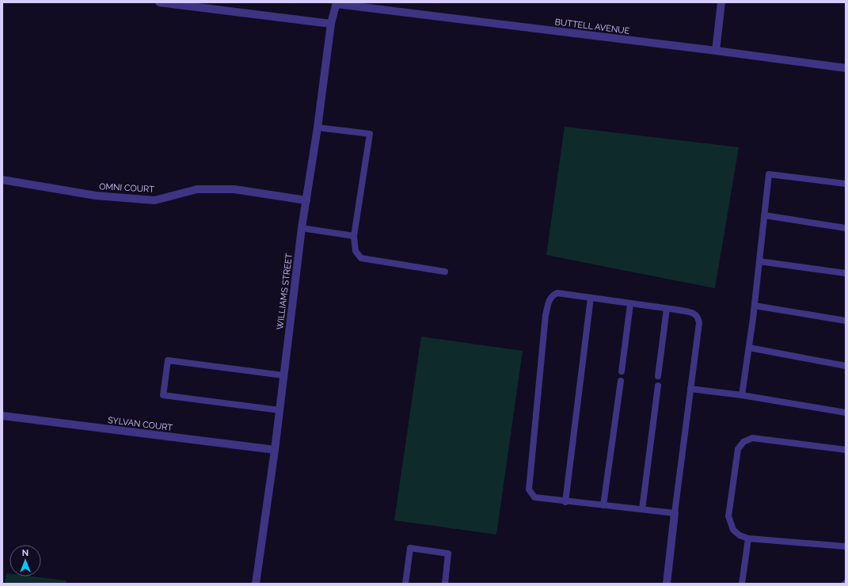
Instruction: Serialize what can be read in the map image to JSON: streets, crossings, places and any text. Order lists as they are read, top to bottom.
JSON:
{
  "streets": {
    "street": [
      "BUTTELL AVENUE",
      "OMNI COURT",
      "WILLIAMS STREET",
      "SYLVAN COURT"
    ]
  },
  "crossings": [
    ["BUTTELL AVENUE", "WILLIAMS STREET"],
    ["OMNI COURT", "WILLIAMS STREET"],
    ["WILLIAMS STREET", "SYLVAN COURT"]
  ],
  "north": "top"
}
